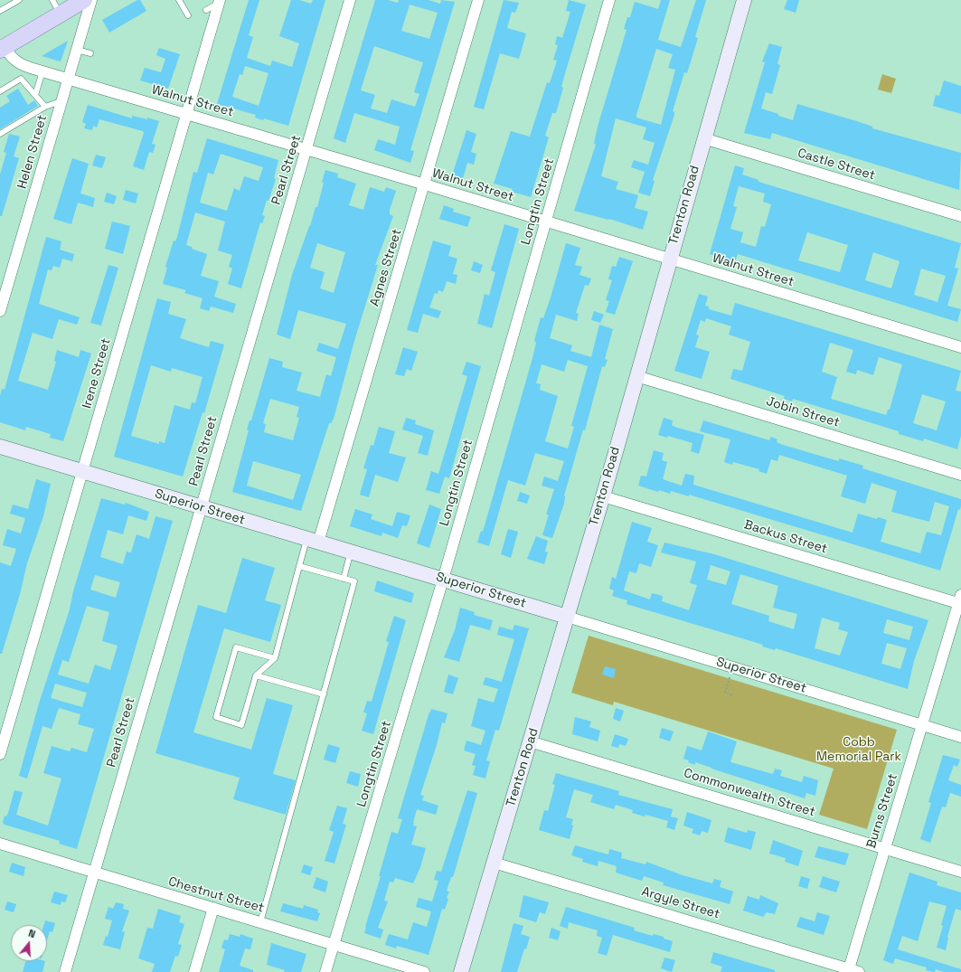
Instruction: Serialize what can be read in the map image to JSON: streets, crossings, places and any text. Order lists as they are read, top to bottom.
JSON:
{
  "streets": {
    "street": [
      "Walnut Street",
      "Helen Street",
      "Castle Street",
      "Pearl Street",
      "Longtin Street",
      "Trenton Road",
      "Agnes Street",
      "Irene Street",
      "Jobin Street",
      "Superior Street",
      "Backus Street",
      "Commonwealth Street",
      "Burns Street",
      "Chestnut Street",
      "Argyle Street"
    ]
  },
  "crossings": [
    ["Walnut Street", "Helen Street"],
    ["Walnut Street", "Pearl Street"],
    ["Walnut Street", "Longtin Street"],
    ["Walnut Street", "Trenton Road"],
    ["Walnut Street", "Agnes Street"],
    ["Walnut Street", "Irene Street"],
    ["Castle Street", "Trenton Road"],
    ["Pearl Street", "Superior Street"],
    ["Pearl Street", "Chestnut Street"],
    ["Longtin Street", "Superior Street"],
    ["Longtin Street", "Chestnut Street"],
    ["Trenton Road", "Jobin Street"],
    ["Trenton Road", "Superior Street"],
    ["Trenton Road", "Backus Street"],
    ["Trenton Road", "Commonwealth Street"],
    ["Trenton Road", "Argyle Street"],
    ["Agnes Street", "Superior Street"],
    ["Irene Street", "Superior Street"],
    ["Superior Street", "Burns Street"],
    ["Backus Street", "Burns Street"],
    ["Commonwealth Street", "Burns Street"],
    ["Burns Street", "Argyle Street"]
  ],
  "parks": ["Cobb Memorial Park"],
  "north": "top"
}
